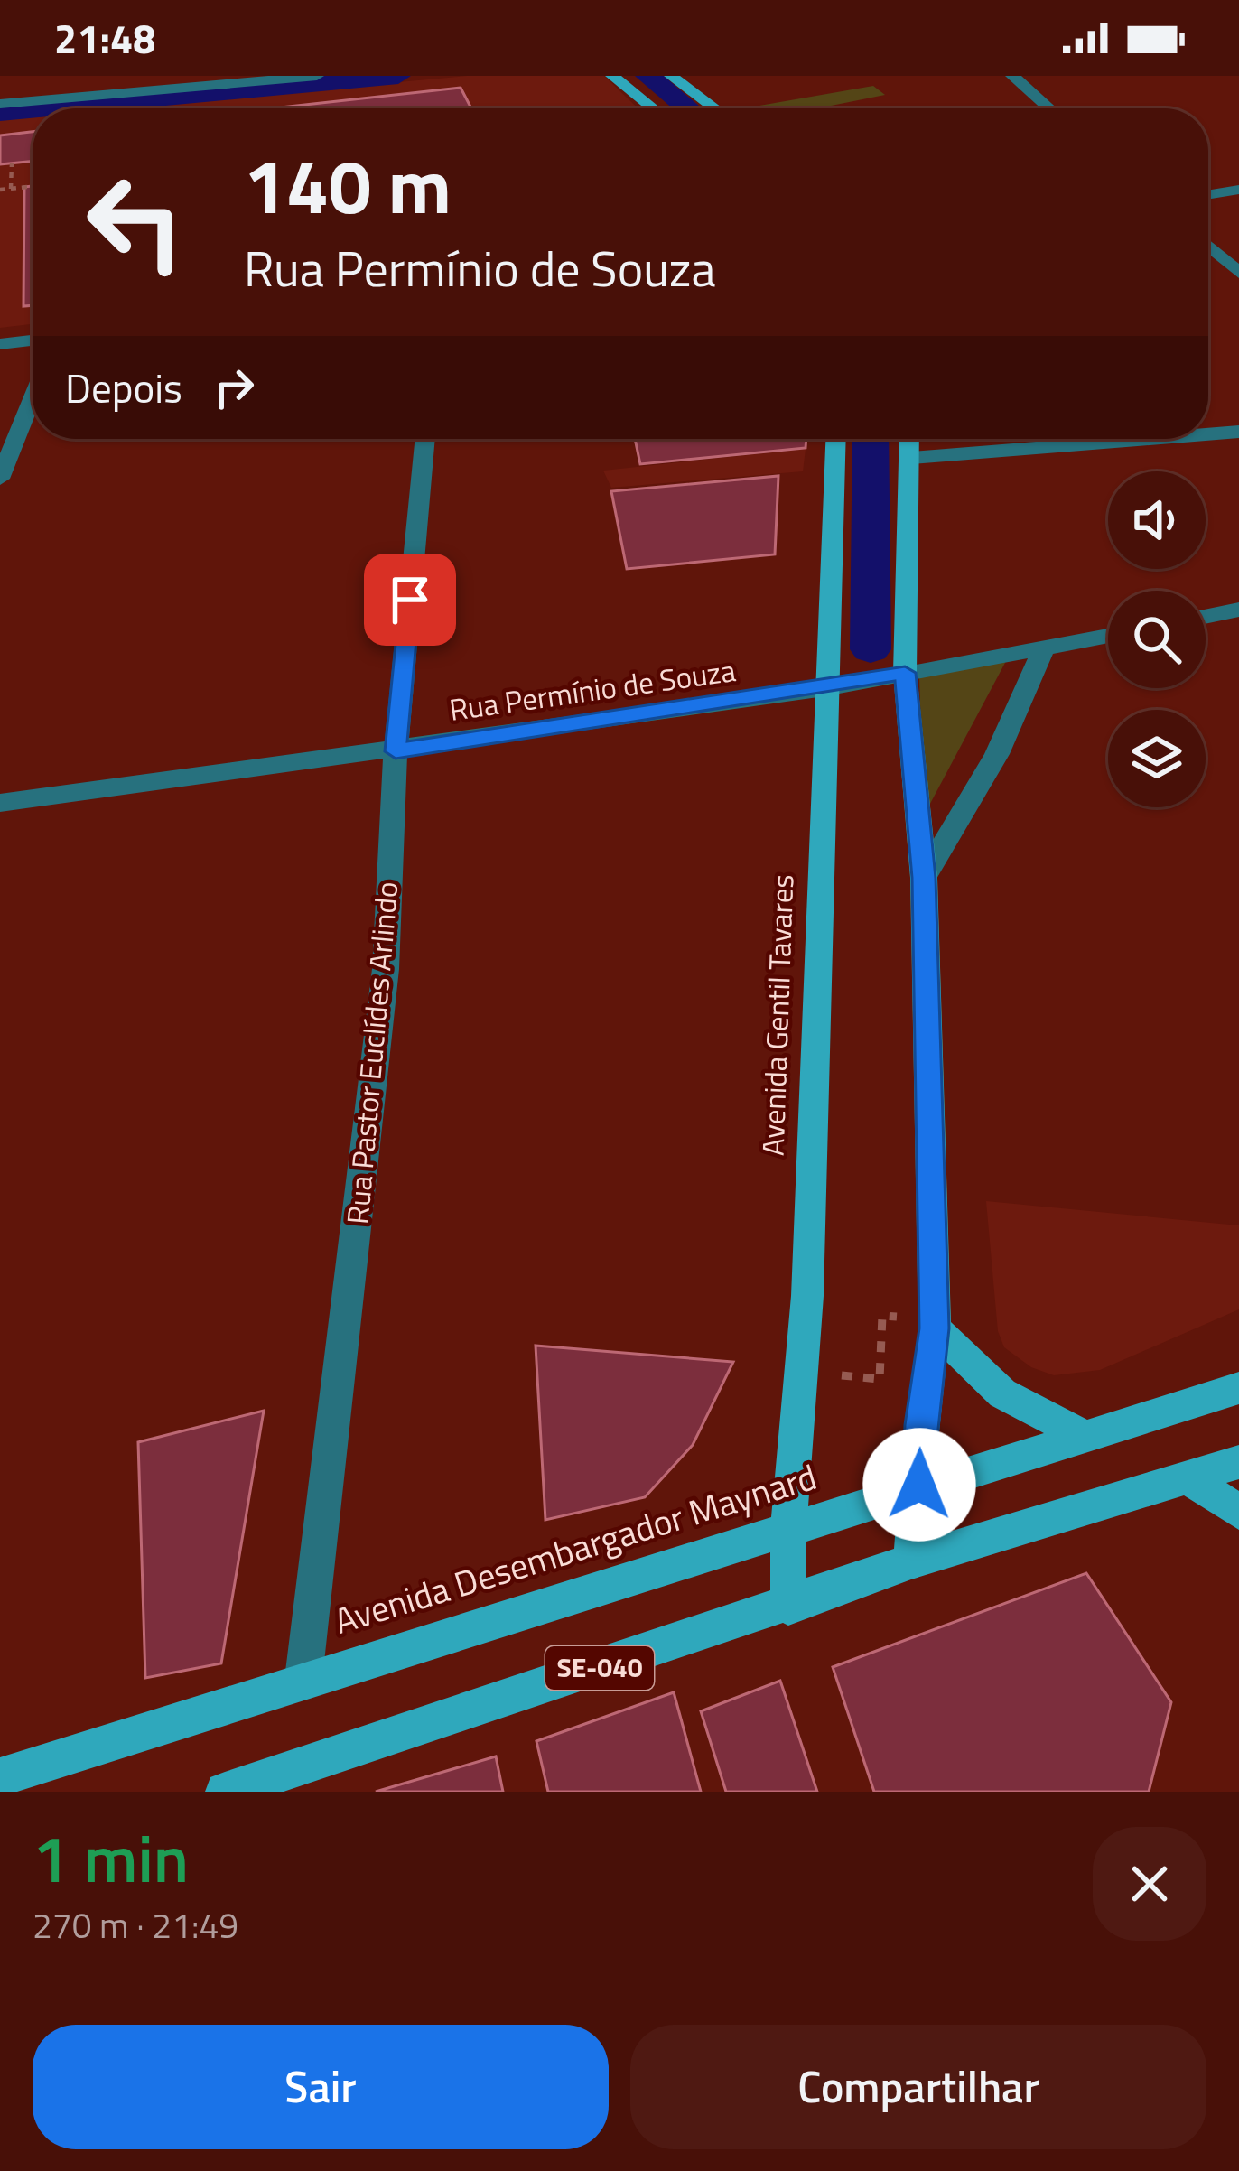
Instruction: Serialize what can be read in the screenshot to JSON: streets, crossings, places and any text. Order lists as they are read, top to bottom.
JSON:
{
  "streets": {
    "main road": ["Avenida Gentil Tavares", "Avenida Desembargador Maynard", "SE-040"],
    "street": ["Rua Permínio de Souza", "Rua Pastor Euclídes Arlindo"]
  },
  "crossings": [
    ["Rua Permínio de Souza", "Avenida Gentil Tavares"],
    ["Rua Permínio de Souza", "Rua Pastor Euclídes Arlindo"],
    ["Avenida Gentil Tavares", "Avenida Desembargador Maynard"],
    ["Avenida Gentil Tavares", "SE-040"],
    ["Rua Pastor Euclídes Arlindo", "Avenida Desembargador Maynard"]
  ],
  "page": {
    "status": "21:48",
    "turn": ["140 m", "Rua Permínio de Souza"],
    "then": "Depois",
    "heading": ["1 min", "270 m · 21:49"],
    "buttons": ["Sair", "Compartilhar"]
  }
}
